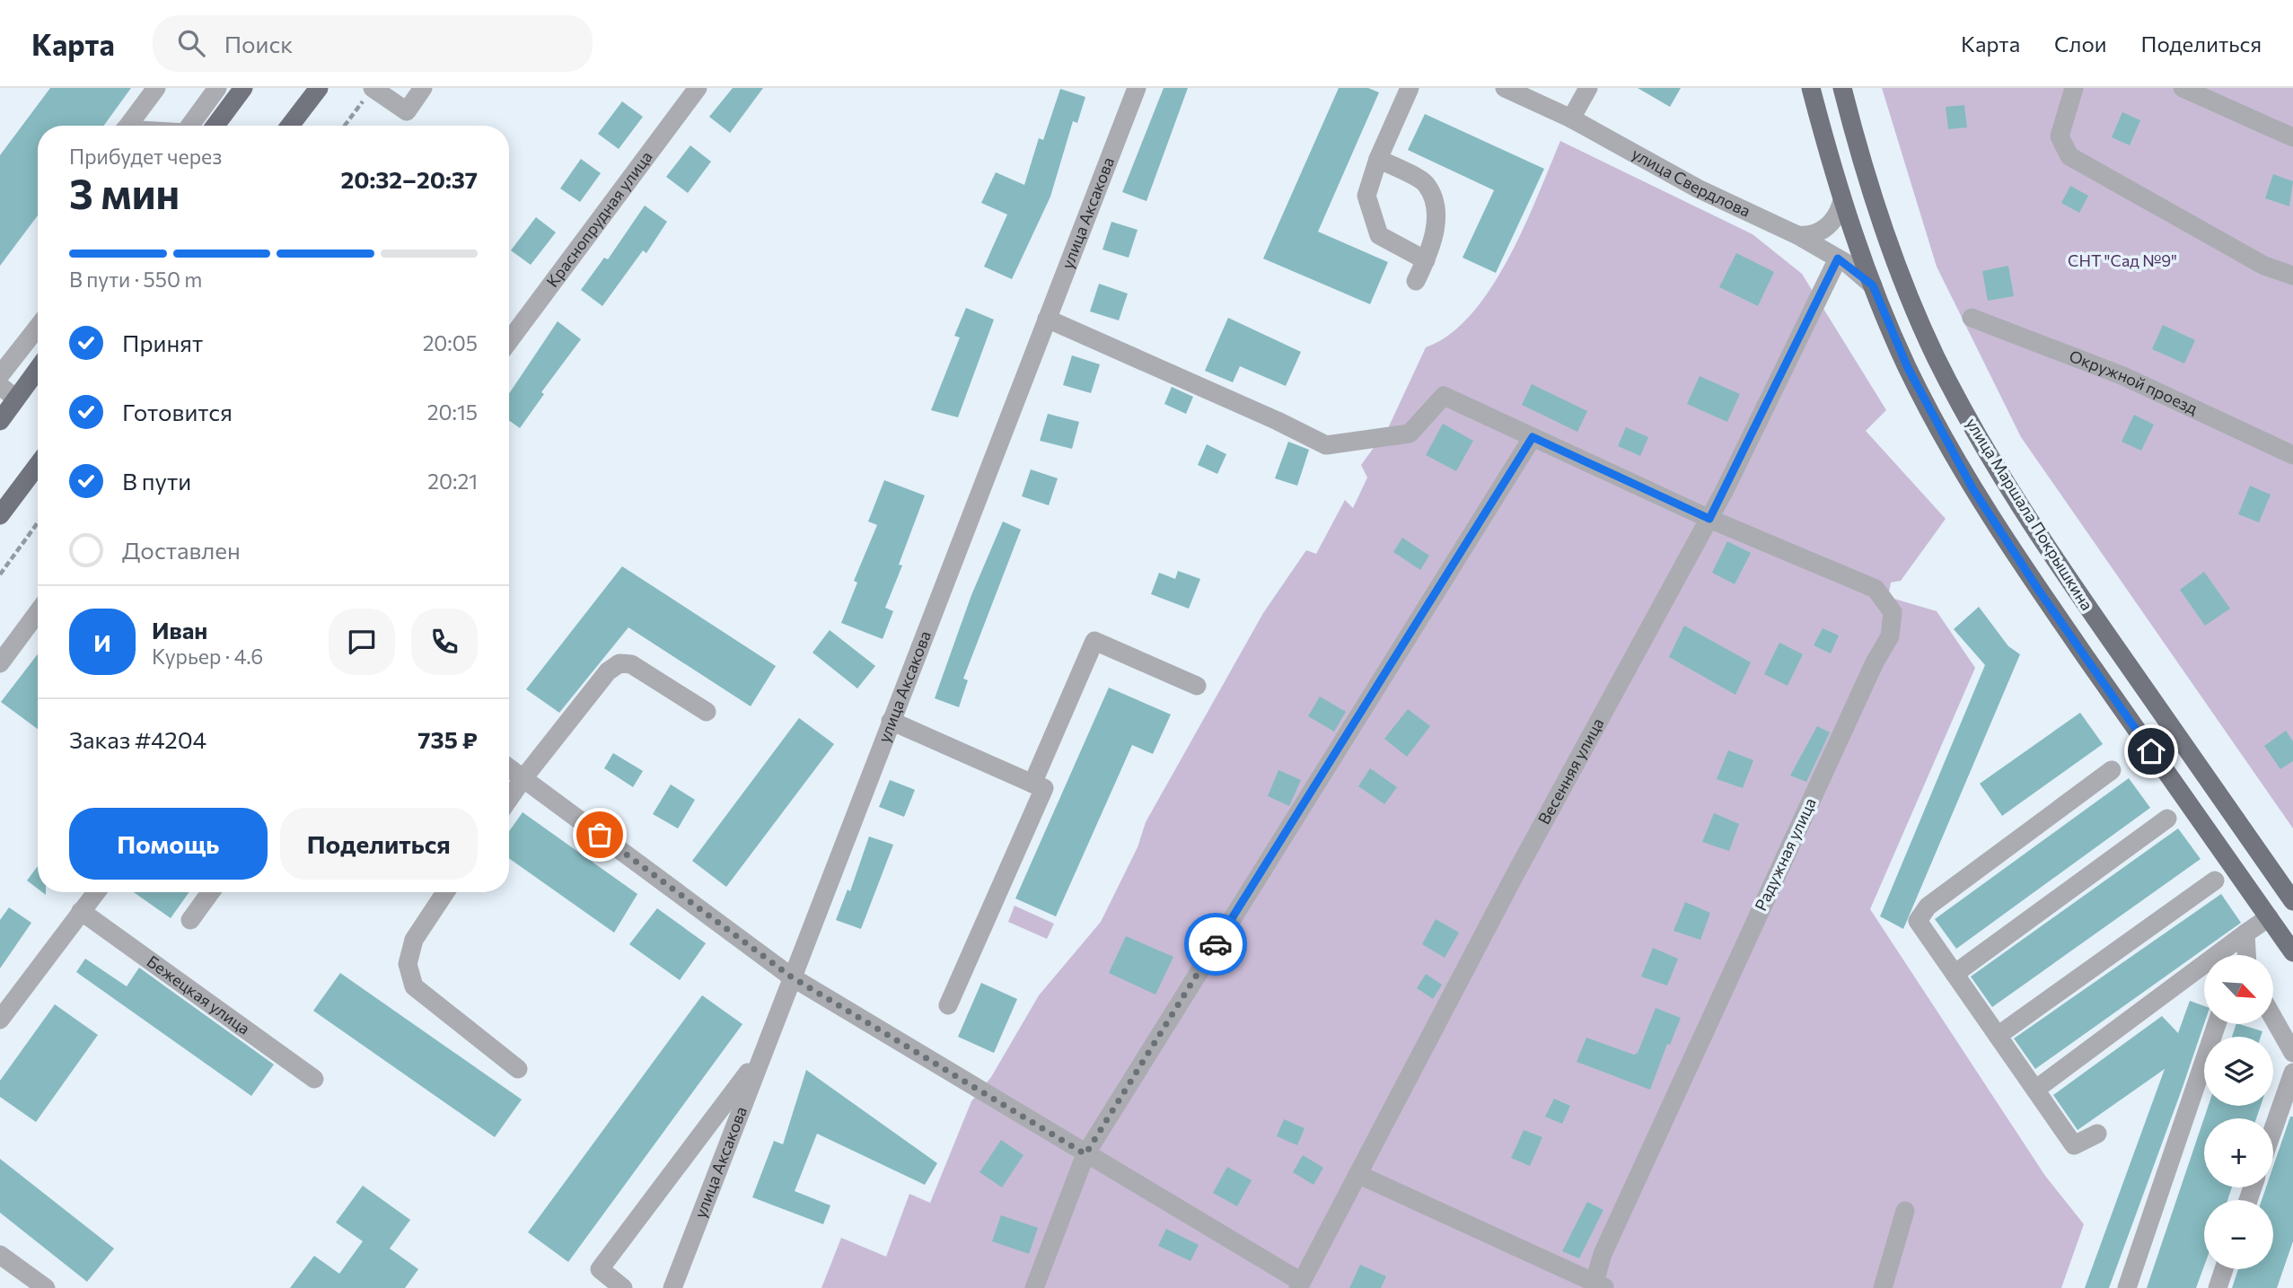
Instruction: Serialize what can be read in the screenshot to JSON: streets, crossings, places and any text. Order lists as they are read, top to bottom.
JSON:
{
  "streets": {
    "main road": ["улица Маршала Покрышкина"],
    "street": [
      "улица Свердлова",
      "улица Аксакова",
      "Краснопрудная улица",
      "Окружной проезд",
      "Весенняя улица",
      "Радужная улица",
      "Бежецкая улица"
    ]
  },
  "crossings": [
    ["улица Свердлова", "улица Маршала Покрышкина"],
    ["улица Свердлова", "Весенняя улица"],
    ["улица Аксакова", "Радужная улица"],
    ["Весенняя улица", "Радужная улица"]
  ],
  "parks": ["СНТ \"Сад №9\""],
  "north": "bottom right",
  "page": {
    "header": "Карта",
    "search": "Поиск",
    "nav": ["Карта", "Слои", "Поделиться"],
    "heading": ["3 мин", "Прибудет через", "20:32–20:37"],
    "panel": [
      "Иван",
      "Курьер · 4.6",
      "Заказ #4204",
      "735 ₽"
    ],
    "bar": "В пути · 550 m",
    "list": [
      ["Принят", "20:05"],
      ["Готовится", "20:15"],
      ["В пути", "20:21"],
      "Доставлен"
    ],
    "round": "И",
    "buttons": ["Помощь", "Поделиться"],
    "map_buttons": ["+", "−"]
  }
}
